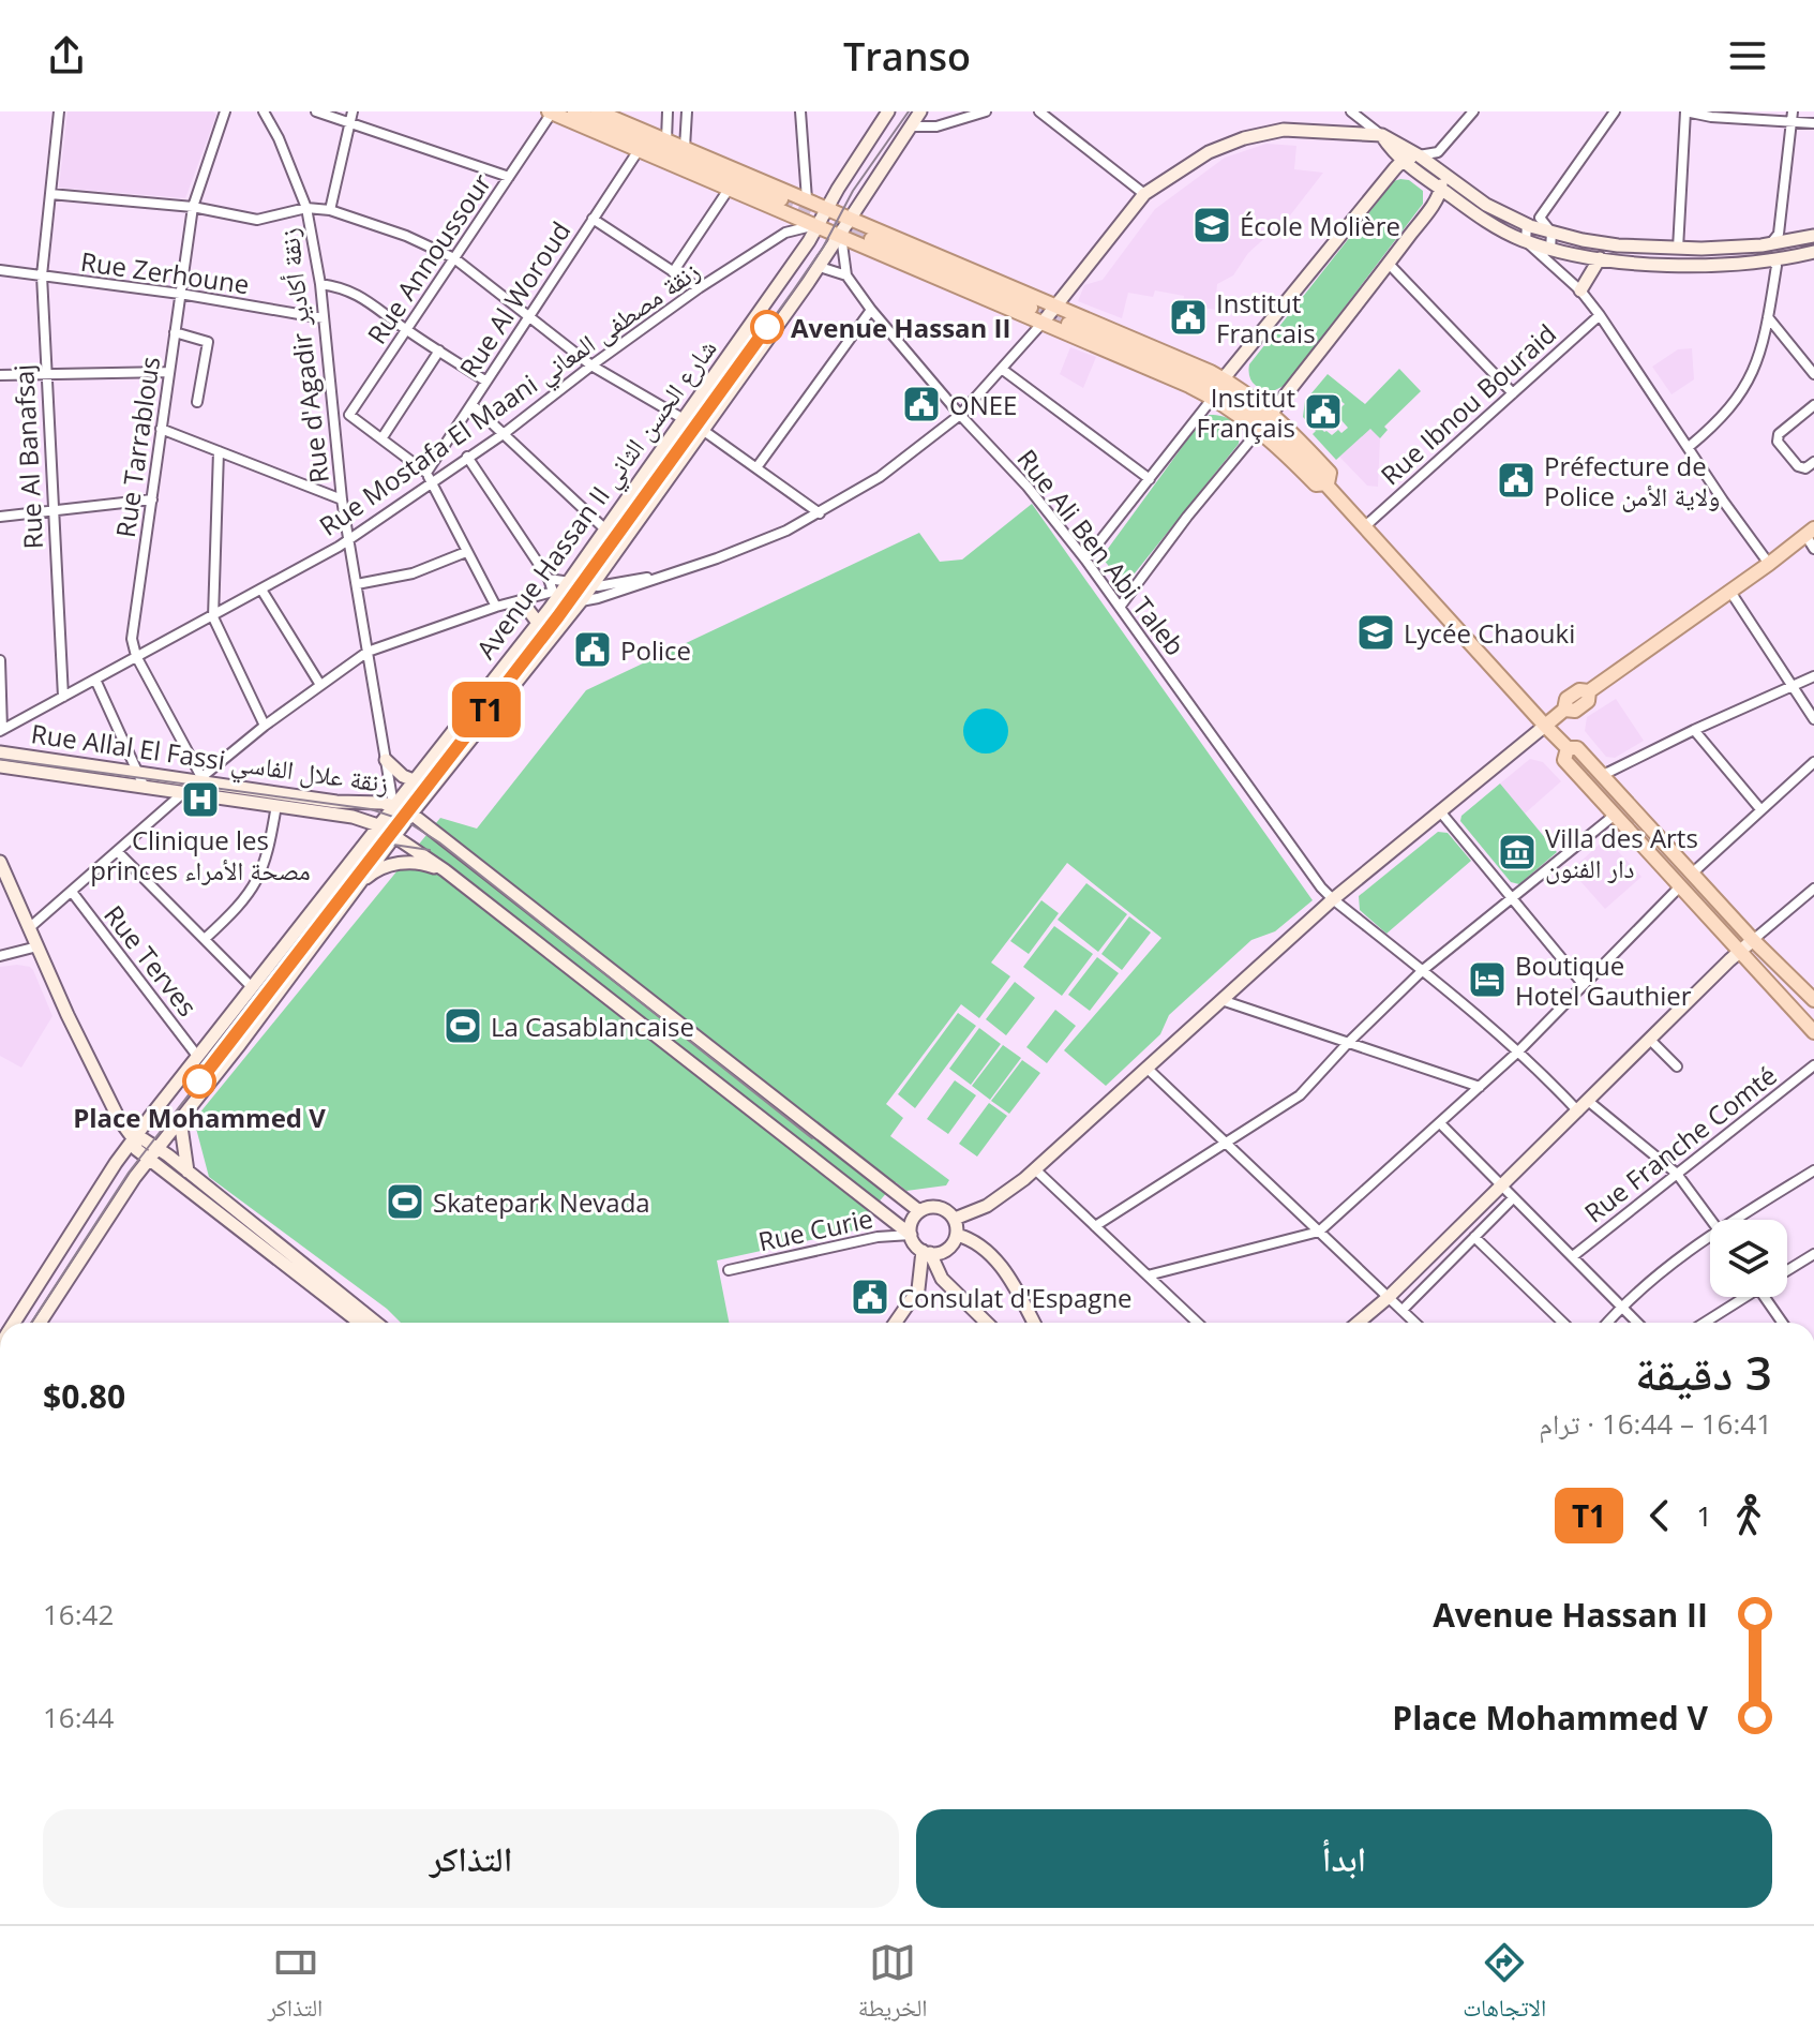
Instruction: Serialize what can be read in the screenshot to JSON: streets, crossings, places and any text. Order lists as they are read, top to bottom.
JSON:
{
  "streets": {
    "main road": ["Avenue Hassan II شارع الحسن الثاني", "Rue Allal El Fassi زنقة علال الفاسي"],
    "street": [
      "Rue Annoussour",
      "Rue Zerhoune",
      "Rue Al Woroud",
      "Rue d'Agadir زنقة أكادير",
      "Rue Mostafa El Maani زنقة مصطفى المعاني",
      "Rue Ibnou Bouraid",
      "Rue Tarrablous",
      "Rue Al Banafsaj",
      "Rue Ali Ben Abi Taleb",
      "Rue Terves",
      "Rue Franche Comté",
      "Rue Curie"
    ]
  },
  "crossings": [
    ["Rue Zerhoune", "Rue d'Agadir زنقة أكادير"],
    ["Rue Zerhoune", "Rue Tarrablous"],
    ["Rue Zerhoune", "Rue Al Banafsaj"],
    ["Rue Al Woroud", "Rue Mostafa El Maani زنقة مصطفى المعاني"],
    ["Rue d'Agadir زنقة أكادير", "Rue Mostafa El Maani زنقة مصطفى المعاني"],
    ["Rue d'Agadir زنقة أكادير", "Avenue Hassan II شارع الحسن الثاني"],
    ["Rue d'Agadir زنقة أكادير", "Rue Allal El Fassi زنقة علال الفاسي"],
    ["Rue Mostafa El Maani زنقة مصطفى المعاني", "Rue Tarrablous"],
    ["Rue Mostafa El Maani زنقة مصطفى المعاني", "Rue Al Banafsaj"],
    ["Rue Mostafa El Maani زنقة مصطفى المعاني", "Avenue Hassan II شارع الحسن الثاني"],
    ["Rue Tarrablous", "Rue Allal El Fassi زنقة علال الفاسي"],
    ["Avenue Hassan II شارع الحسن الثاني", "Rue Ali Ben Abi Taleb"],
    ["Avenue Hassan II شارع الحسن الثاني", "Rue Allal El Fassi زنقة علال الفاسي"],
    ["Avenue Hassan II شارع الحسن الثاني", "Rue Terves"],
    ["Rue Ali Ben Abi Taleb", "Rue Franche Comté"],
    ["Rue Allal El Fassi زنقة علال الفاسي", "Rue Curie"]
  ],
  "places": {
    "school or university": ["École Molière", "Lycée Chaouki"],
    "public building": [
      "Institut Francais",
      "ONEE",
      "Institut Français",
      "Préfecture de Police ولاية الأمن",
      "Police",
      "Consulat d'Espagne"
    ],
    "other": ["Avenue Hassan II", "Place Mohammed V"],
    "hospital": ["Clinique les princes مصحة الأمراء"],
    "museum": ["Villa des Arts دار الفنون"],
    "hotel": ["Boutique Hotel Gauthier"],
    "sports": ["La Casablancaise", "Skatepark Nevada"]
  },
  "lines": ["tram line T1"],
  "page": {
    "header": "Transo",
    "on_map": "T1",
    "heading": ["3 دقيقة", "16:41 – 16:44 · ترام", "$0.80"],
    "legs": ["1", "T1"],
    "list": [
      {
        "name": "Avenue Hassan II",
        "value": "16:42"
      },
      {
        "name": "Place Mohammed V",
        "value": "16:44"
      }
    ],
    "buttons": ["ابدأ", "التذاكر"],
    "tabs": ["الاتجاهات", "الخريطة", "التذاكر"]
  }
}
